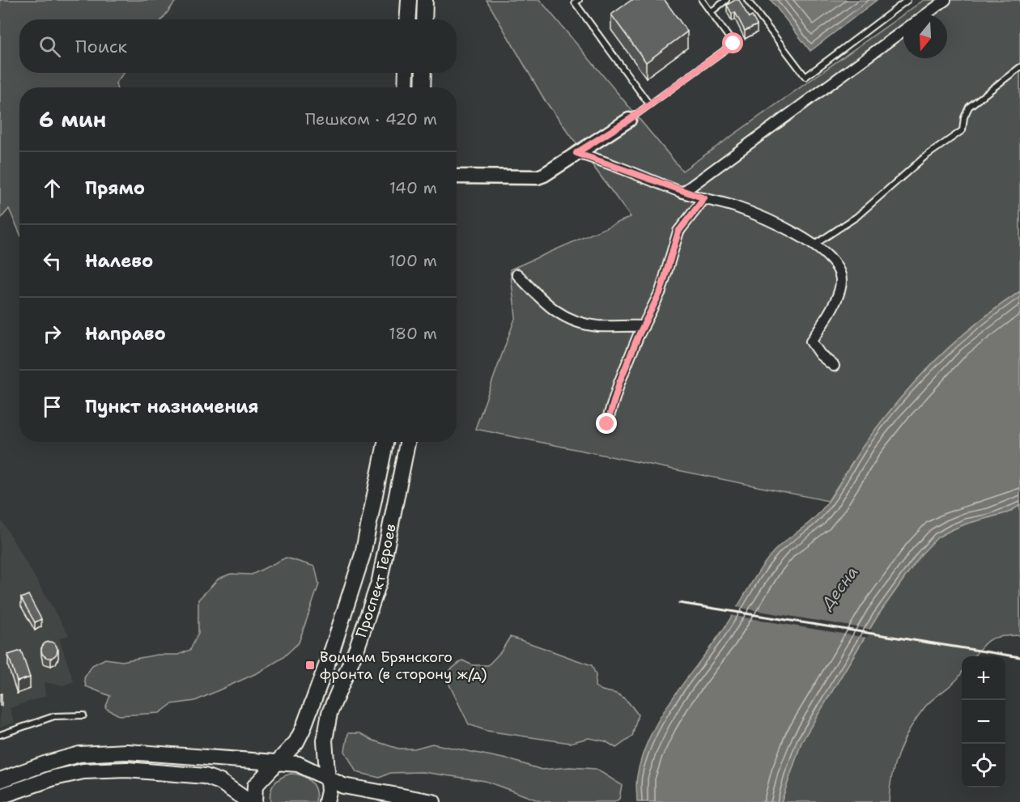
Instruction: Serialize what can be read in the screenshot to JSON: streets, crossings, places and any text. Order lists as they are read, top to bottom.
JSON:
{
  "streets": {
    "main road": ["Проспект Героев"]
  },
  "water": ["Десна"],
  "places": {
    "transit": ["Воинам Брянского фронта (в сторону ж/д)"]
  },
  "north": "bottom",
  "page": {
    "search": "Поиск",
    "heading": ["6 мин", "Пешком · 420 m"],
    "list": [
      ["Прямо", "140 m"],
      ["Налево", "100 m"],
      ["Направо", "180 m"],
      "Пункт назначения"
    ],
    "map_buttons": ["+", "−"]
  }
}
